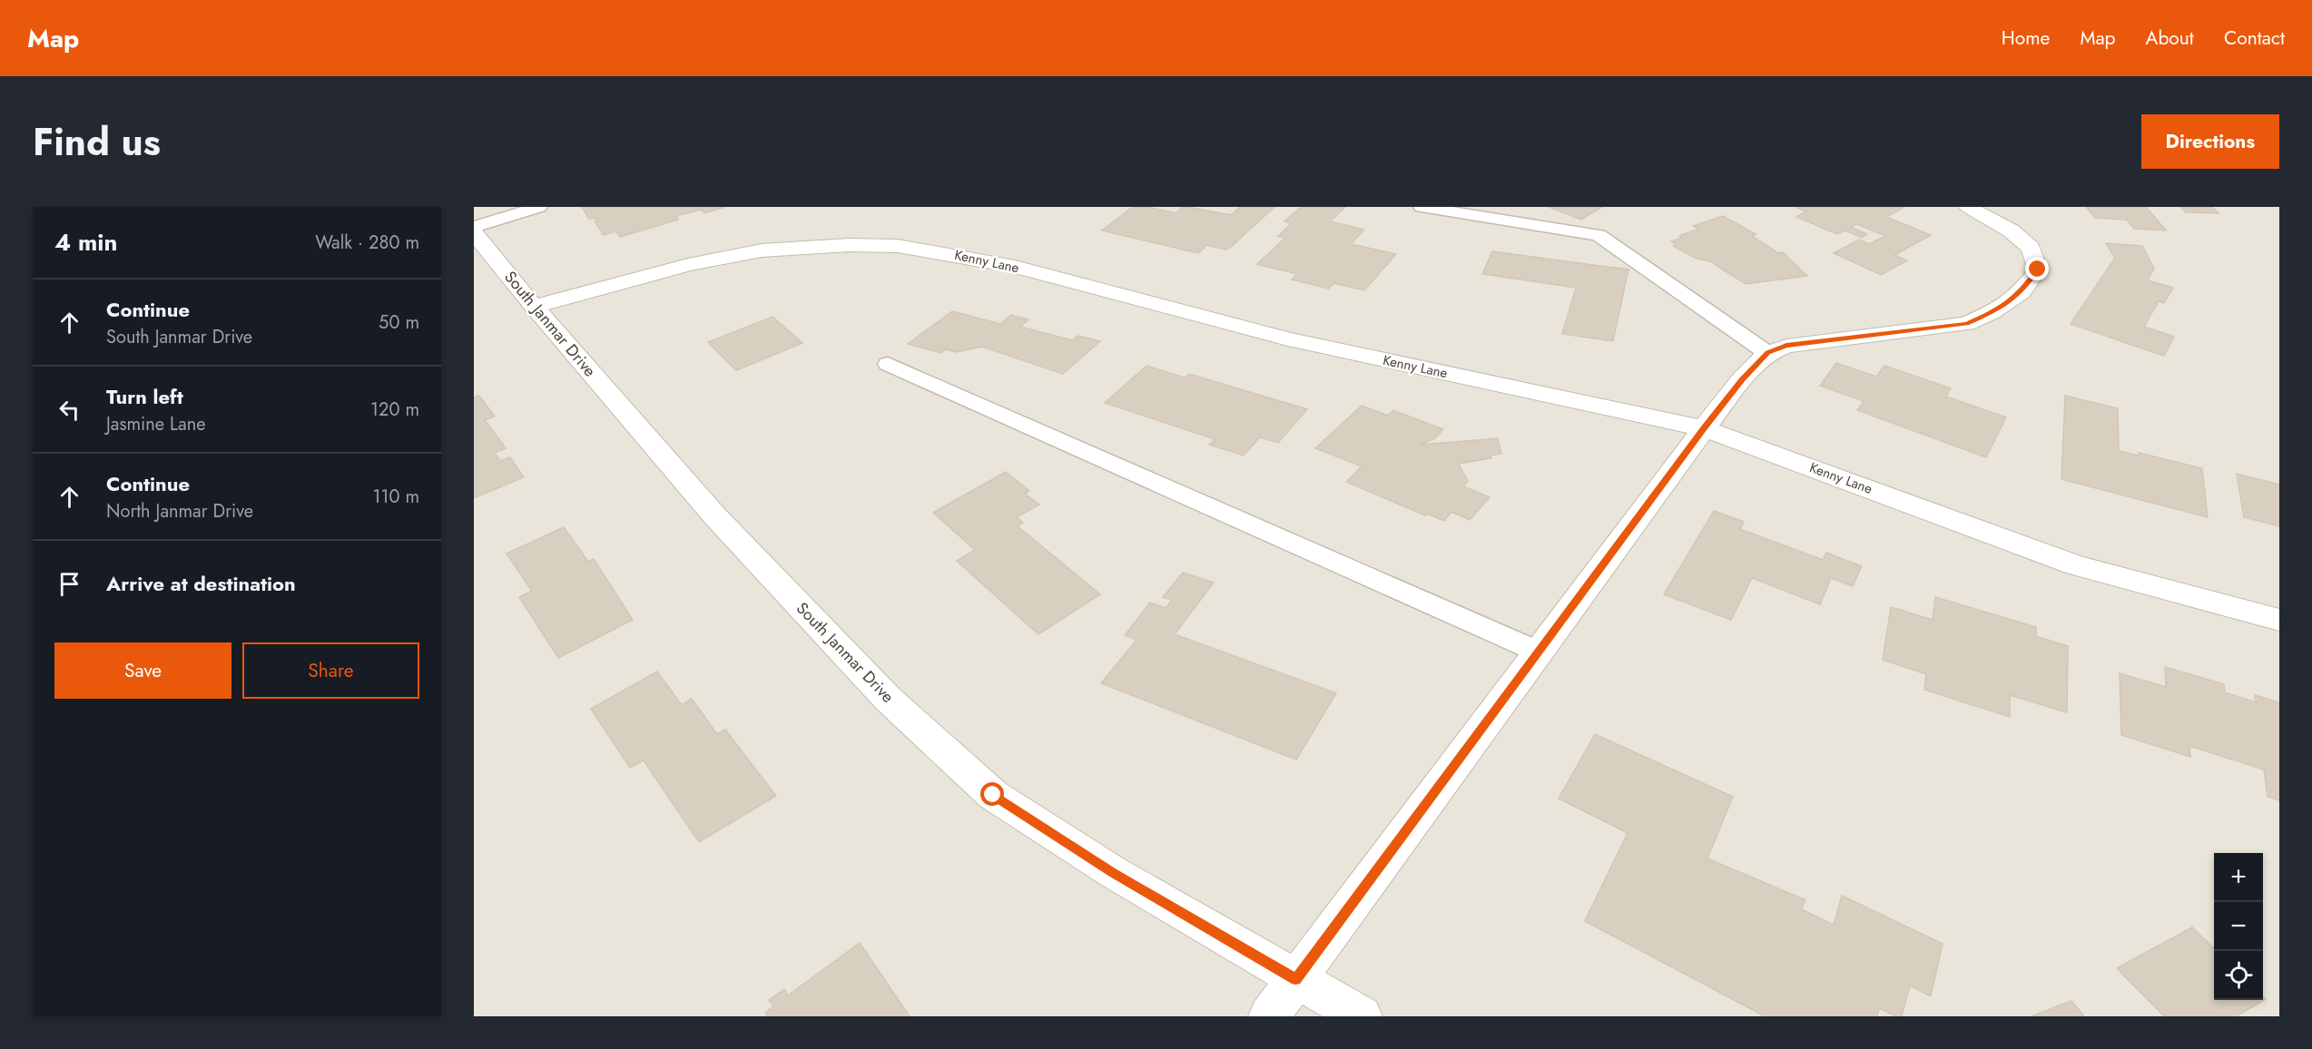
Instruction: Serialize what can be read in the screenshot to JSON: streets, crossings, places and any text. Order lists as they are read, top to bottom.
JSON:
{
  "streets": {
    "street": ["Kenny Lane", "South Janmar Drive"]
  },
  "crossings": [
    ["Kenny Lane", "South Janmar Drive"]
  ],
  "page": {
    "header": "Map",
    "nav": [
      "Home",
      "Map",
      "About",
      "Contact"
    ],
    "title": "Find us",
    "buttons": [
      "Directions",
      ["Save", "Share"]
    ],
    "heading": ["4 min", "Walk · 280 m"],
    "list": [
      ["Continue", "South Janmar Drive", "50 m"],
      ["Turn left", "Jasmine Lane", "120 m"],
      ["Continue", "North Janmar Drive", "110 m"],
      "Arrive at destination"
    ],
    "map_buttons": ["+", "−"]
  }
}
